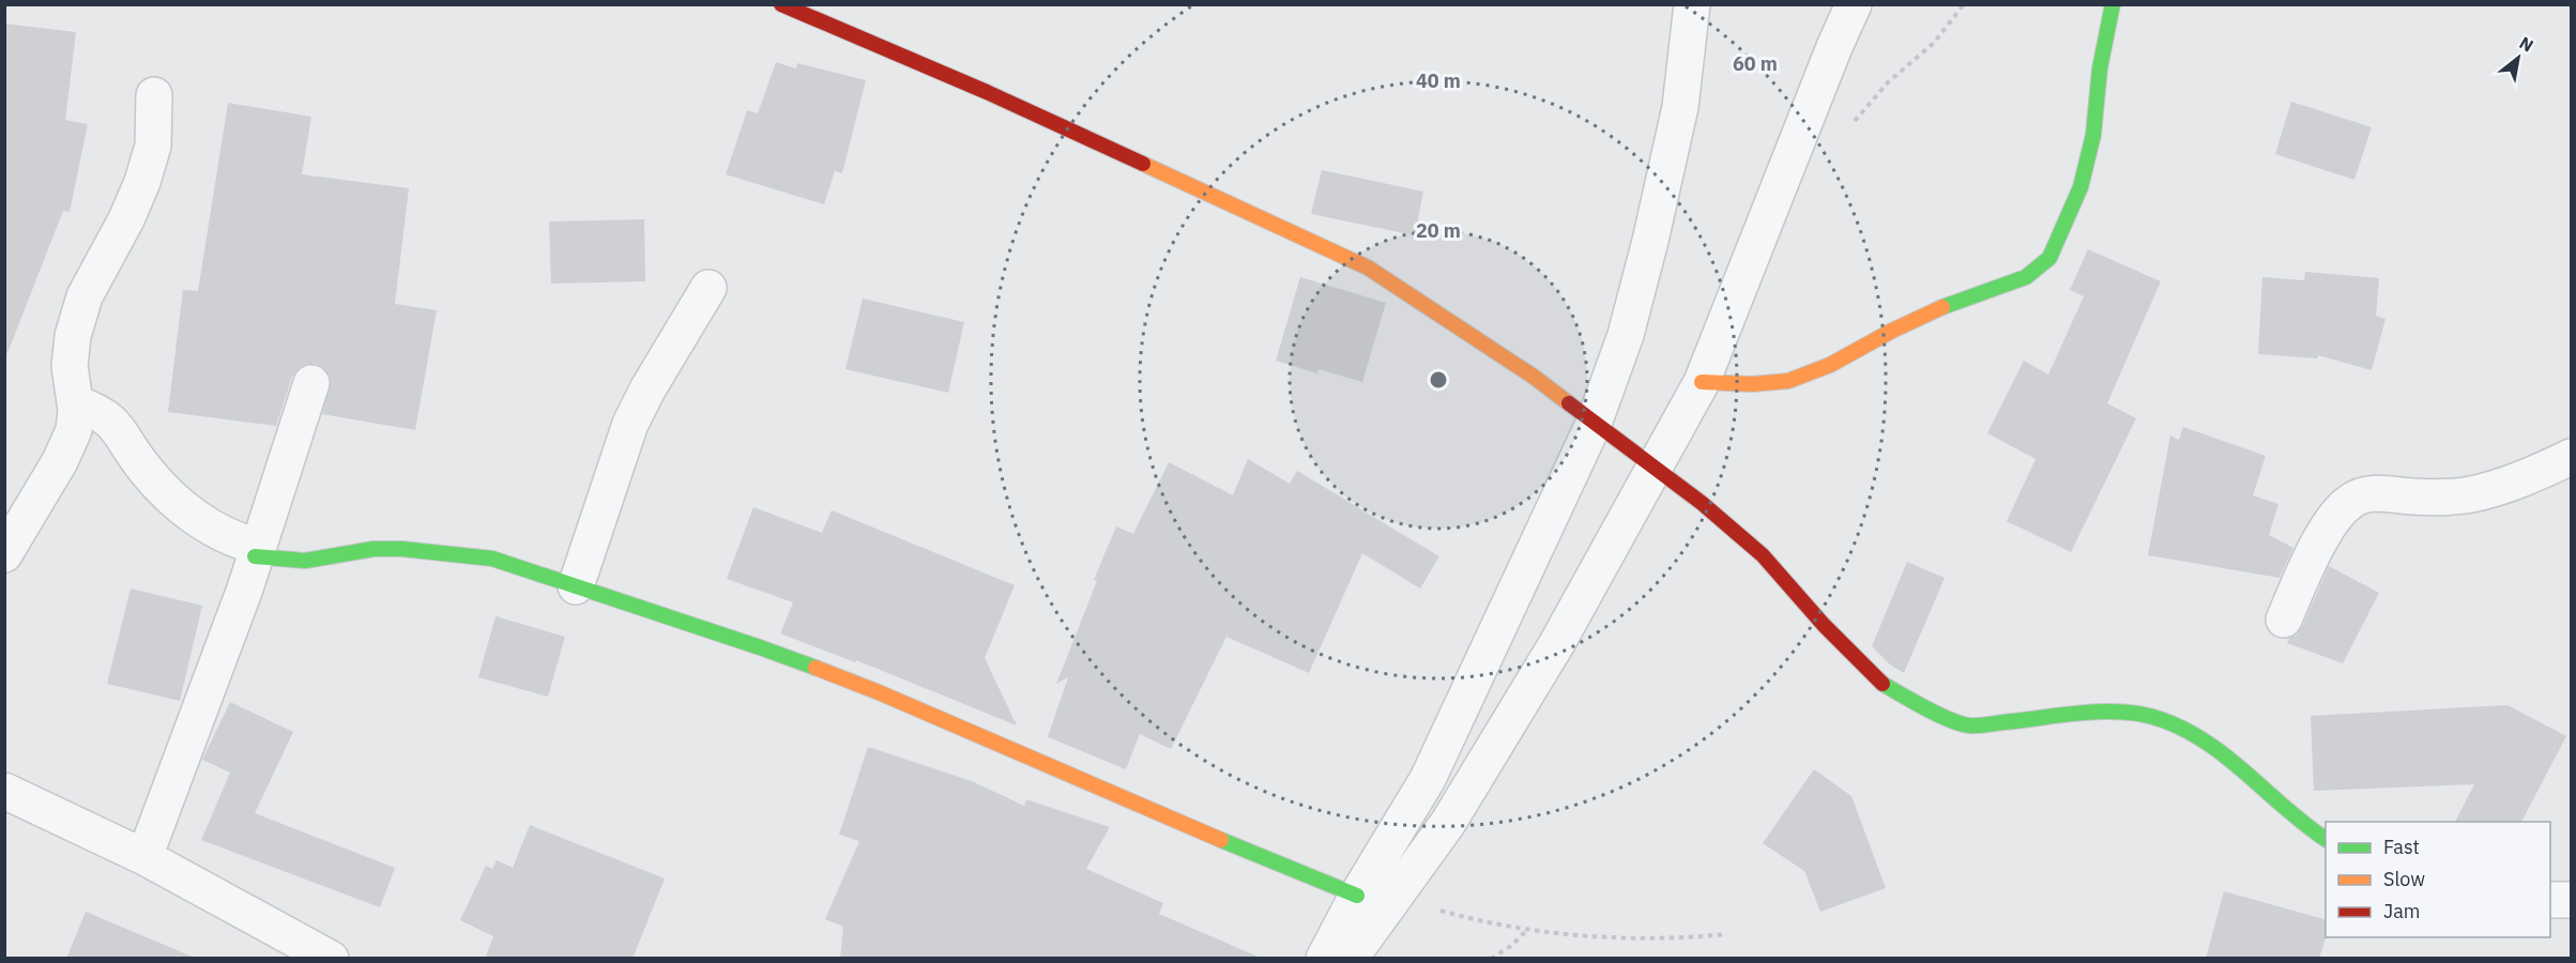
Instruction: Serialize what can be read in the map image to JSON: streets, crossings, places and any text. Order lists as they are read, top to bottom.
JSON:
{
  "legend": ["Fast", "Slow", "Jam"],
  "north": "top right",
  "rings": ["60 m", "40 m", "20 m"]
}
